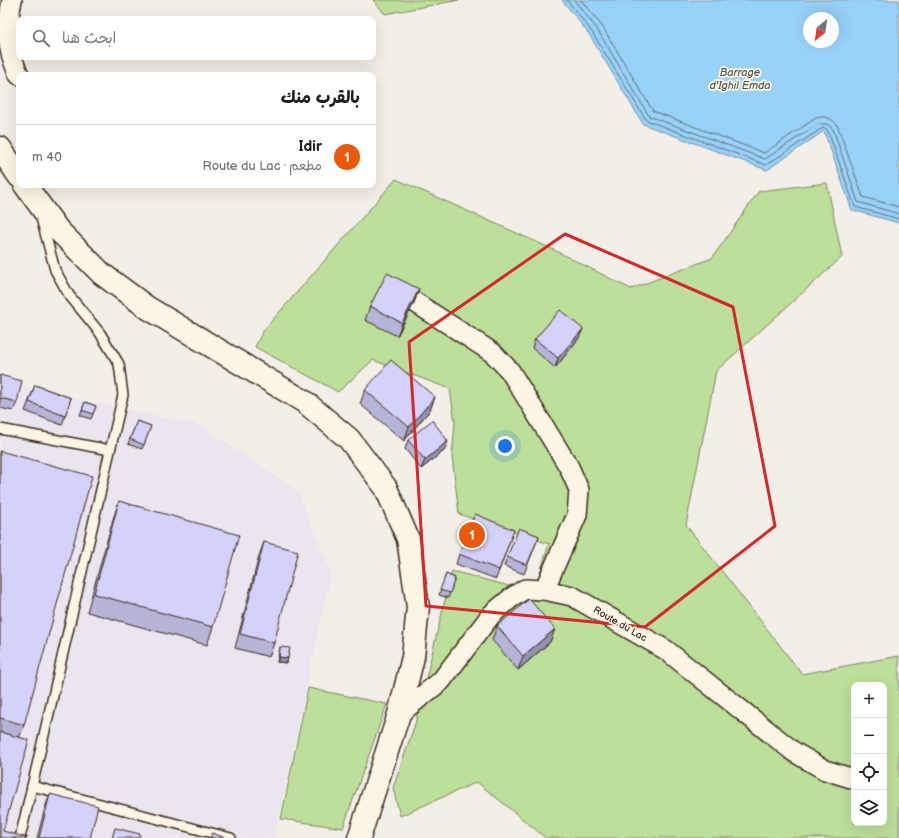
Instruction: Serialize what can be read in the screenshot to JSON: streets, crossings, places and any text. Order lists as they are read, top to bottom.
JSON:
{
  "streets": {
    "street": ["Route du Lac"]
  },
  "water": ["Barrage d'Ighil Emda"],
  "north": "bottom left",
  "page": {
    "search": "ابحث هنا",
    "heading": "بالقرب منك",
    "list": [
      {
        "mark": "1",
        "name": "Idir",
        "note": "مطعم · Route du Lac",
        "value": "40 m"
      }
    ],
    "pins": "1",
    "map_buttons": ["+", "−"]
  }
}
